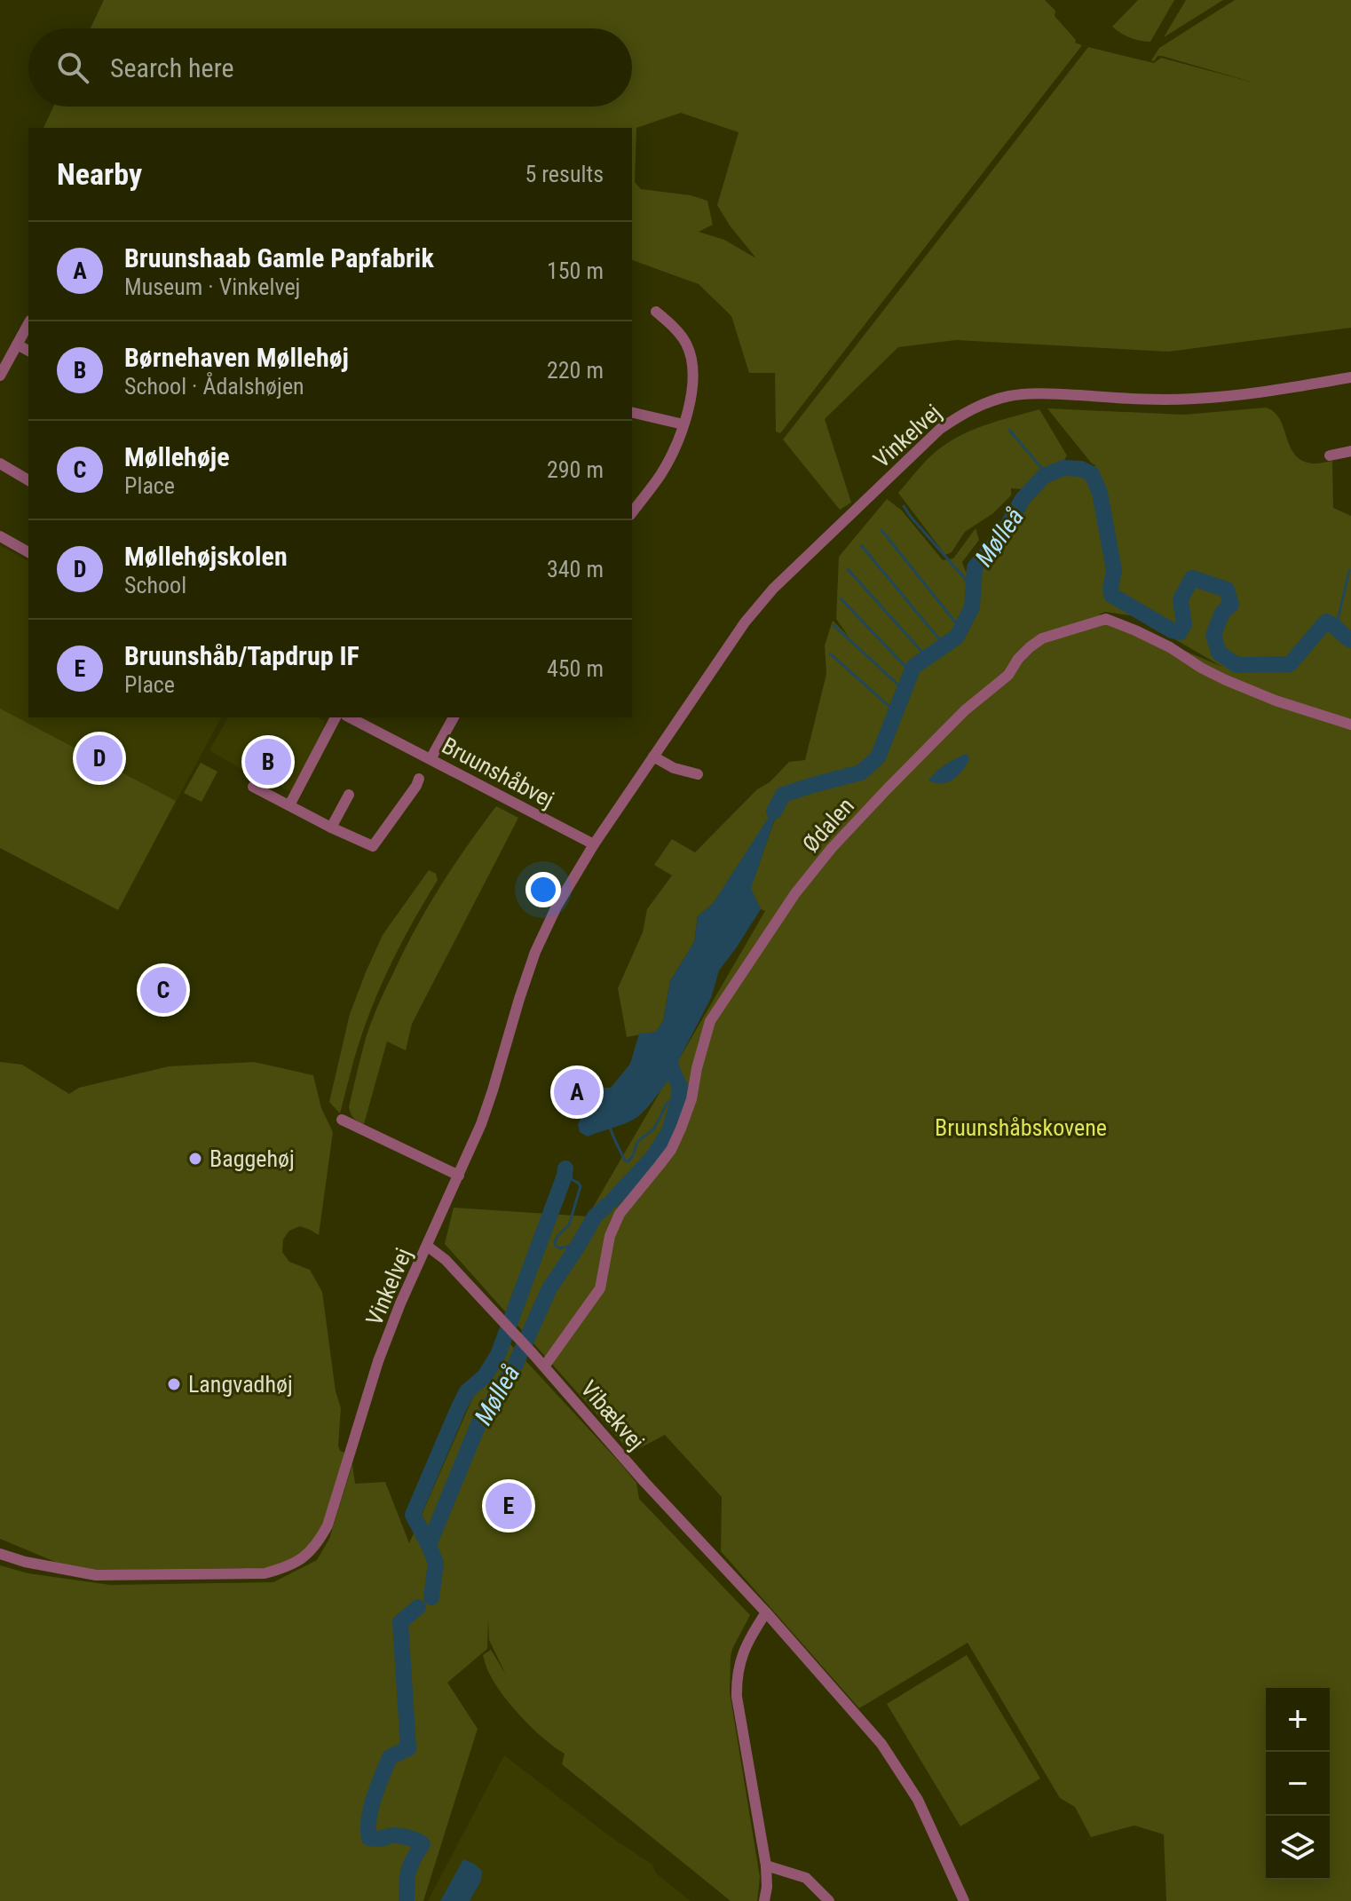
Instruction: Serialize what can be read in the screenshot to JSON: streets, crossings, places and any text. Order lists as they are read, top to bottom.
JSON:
{
  "streets": {
    "street": [
      "Vinkelvej",
      "Bruunshåbvej",
      "Ødalen",
      "Vibækvej"
    ]
  },
  "crossings": [
    ["Vinkelvej", "Bruunshåbvej"],
    ["Vinkelvej", "Vibækvej"],
    ["Ødalen", "Vibækvej"]
  ],
  "water": ["Mølleå"],
  "parks": ["Bruunshåbskovene"],
  "places": ["Baggehøj", "Langvadhøj"],
  "page": {
    "search": "Search here",
    "heading": ["Nearby", "5 results"],
    "list": [
      {
        "mark": "A",
        "name": "Bruunshaab Gamle Papfabrik",
        "note": "Museum · Vinkelvej",
        "value": "150 m"
      },
      {
        "mark": "B",
        "name": "Børnehaven Møllehøj",
        "note": "School · Ådalshøjen",
        "value": "220 m"
      },
      {
        "mark": "C",
        "name": "Møllehøje",
        "note": "Place",
        "value": "290 m"
      },
      {
        "mark": "D",
        "name": "Møllehøjskolen",
        "note": "School",
        "value": "340 m"
      },
      {
        "mark": "E",
        "name": "Bruunshåb/Tapdrup IF",
        "note": "Place",
        "value": "450 m"
      }
    ],
    "pins": [
      "D",
      "B",
      "C",
      "A",
      "E"
    ],
    "map_buttons": ["+", "−"]
  }
}
